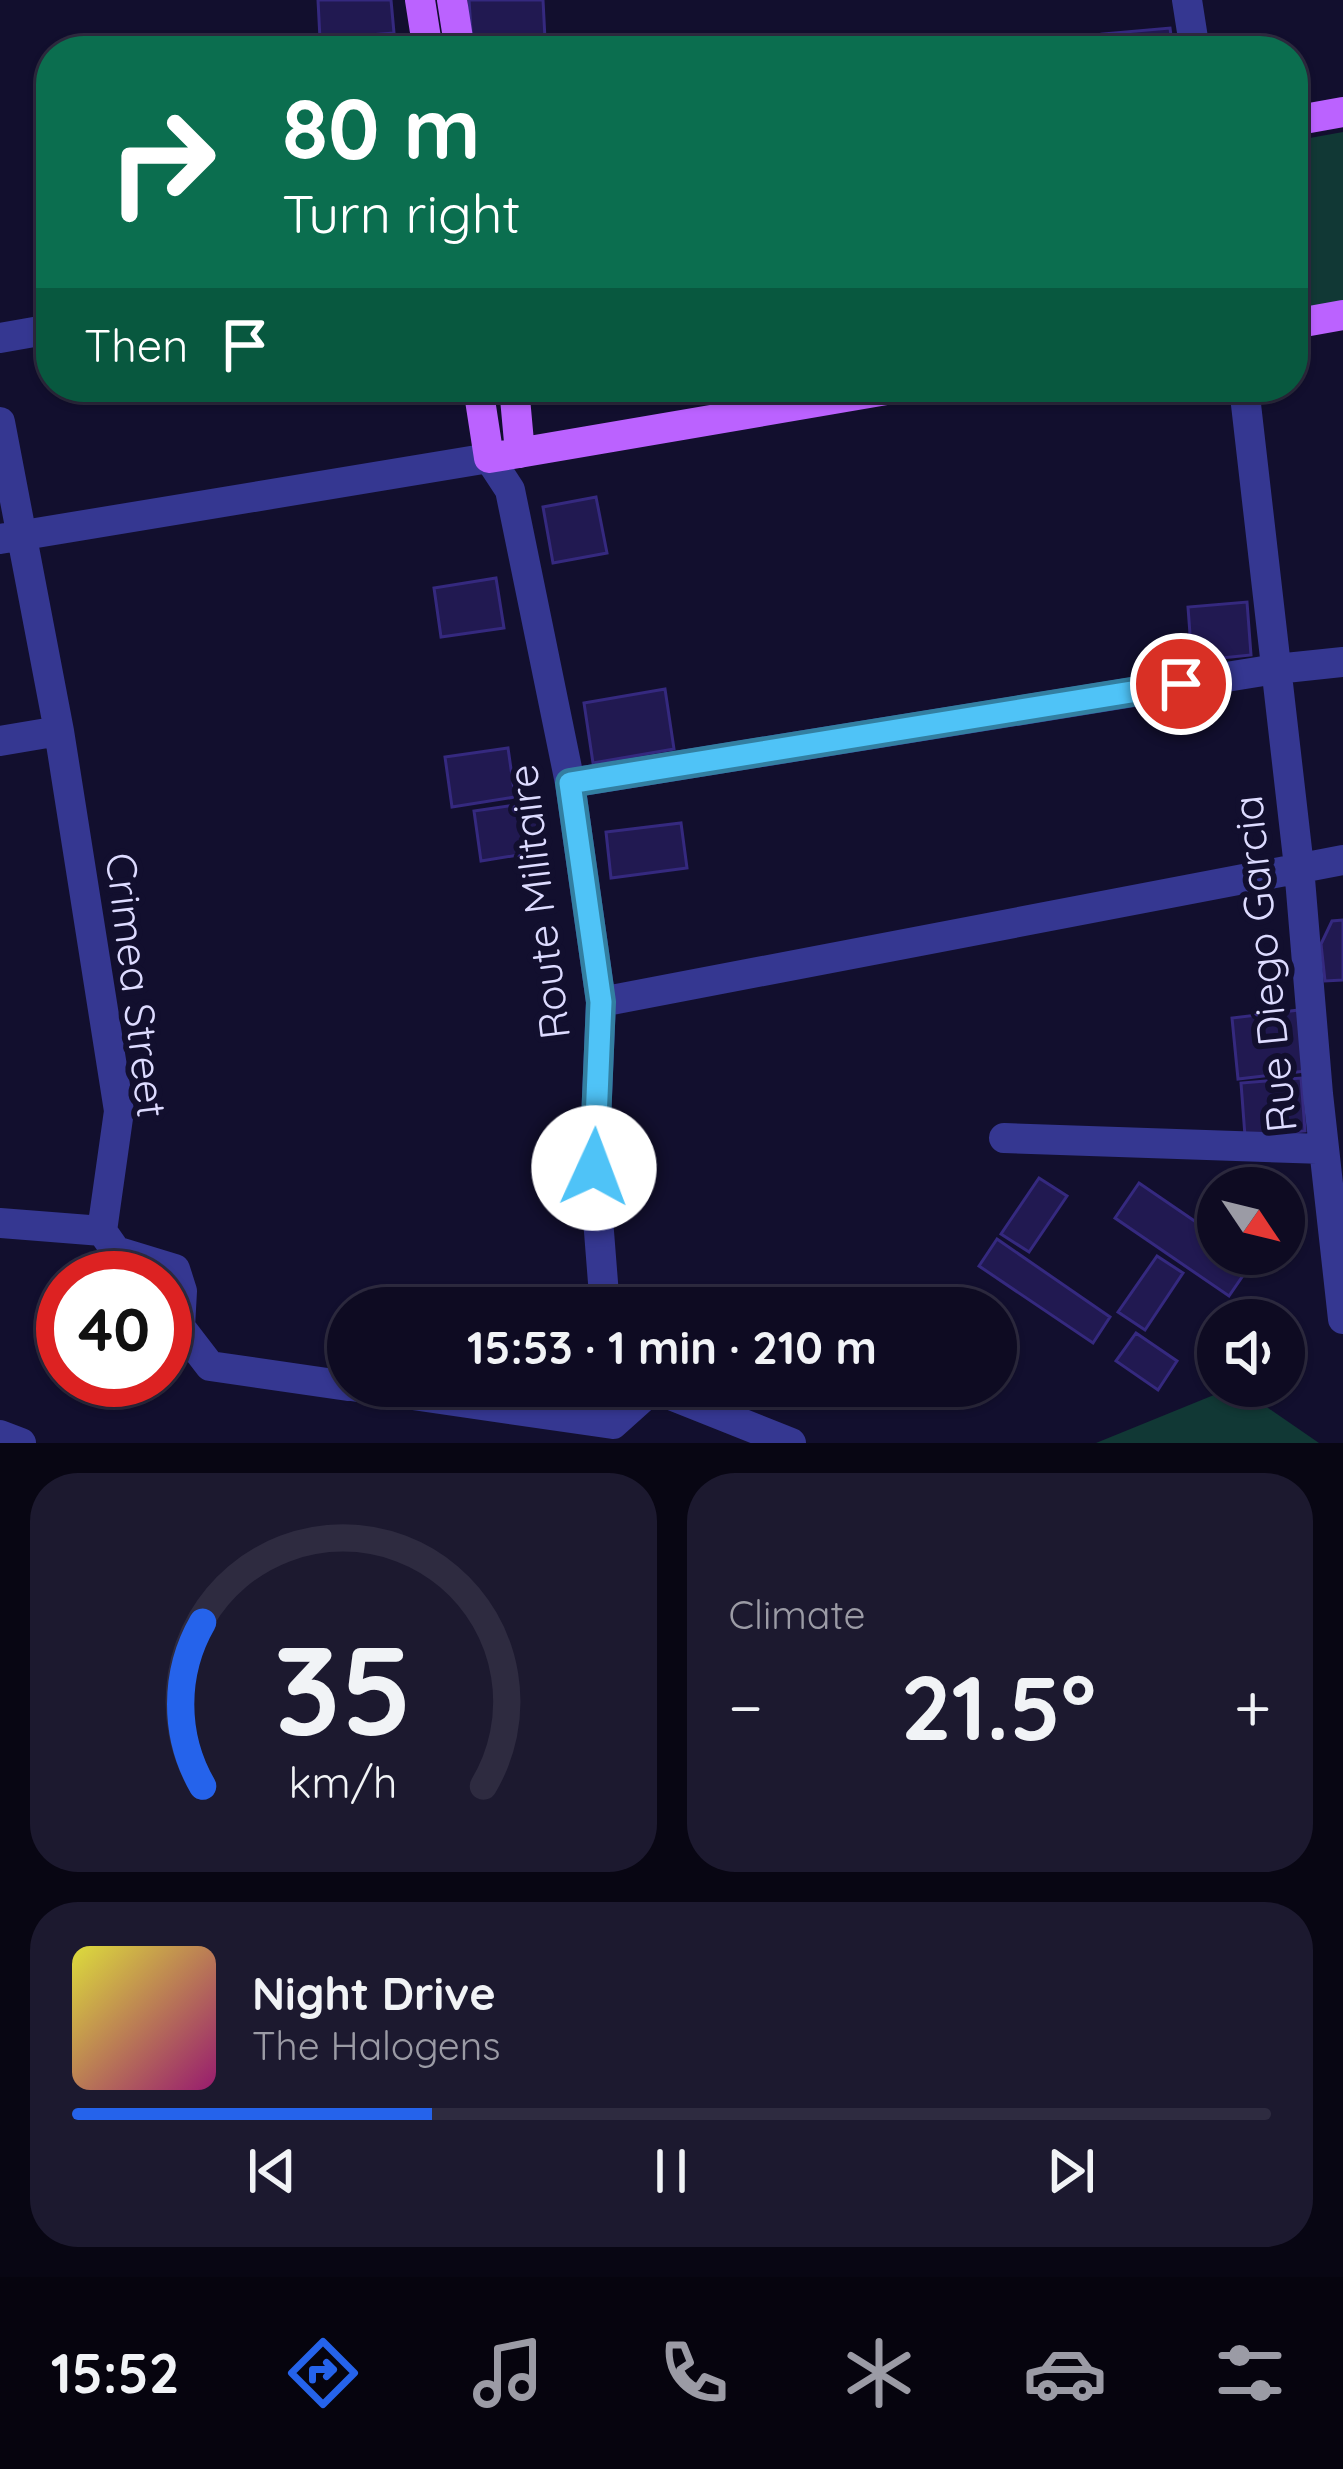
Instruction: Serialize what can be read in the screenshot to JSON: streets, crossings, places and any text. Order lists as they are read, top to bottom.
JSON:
{
  "streets": {
    "street": ["Route Militaire", "Rue Diego Garcia", "Crimea Street"]
  },
  "north": "bottom right",
  "page": {
    "turn": ["80 m", "Turn right"],
    "then": "Then",
    "limit": "40",
    "trip": "15:53 · 1 min · 210 m",
    "tile": "Climate",
    "heat": ["−", "21.5°", "+"],
    "song": ["Night Drive", "The Halogens"],
    "tabs": "15:52",
    "gauge": ["35", "km/h"]
  }
}
